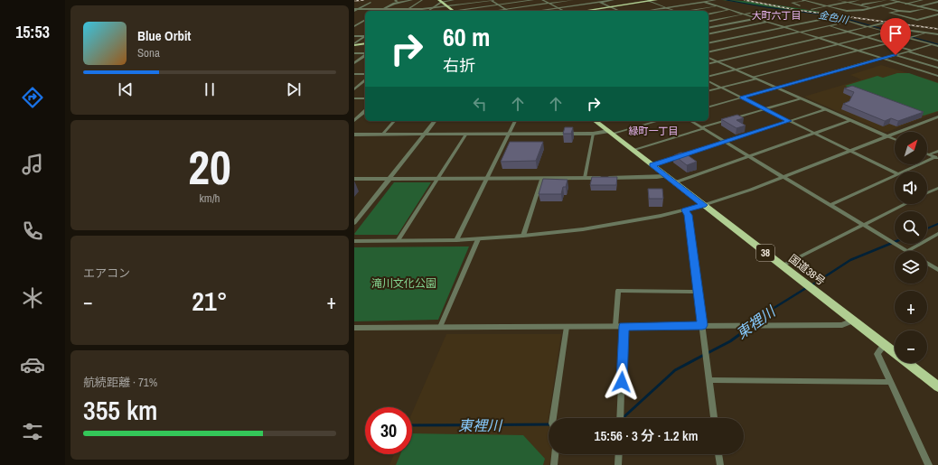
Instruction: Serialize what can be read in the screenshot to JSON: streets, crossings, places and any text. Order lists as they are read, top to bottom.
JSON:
{
  "streets": {
    "highway": ["38", "国道38号"]
  },
  "districts": ["大町六丁目", "緑町一丁目"],
  "water": ["金色川", "東裡川"],
  "parks": ["滝川文化公園"],
  "north": "top right",
  "page": {
    "tabs": "15:53",
    "turn": ["60 m", "右折"],
    "song": ["Blue Orbit", "Sona"],
    "tile": [
      ["20", "km/h"],
      "エアコン",
      ["航続距離 · 71%", "355 km"]
    ],
    "map_buttons": ["+", "−"],
    "heat": ["−", "21°", "+"],
    "limit": "30",
    "trip": "15:56 · 3 分 · 1.2 km"
  }
}
